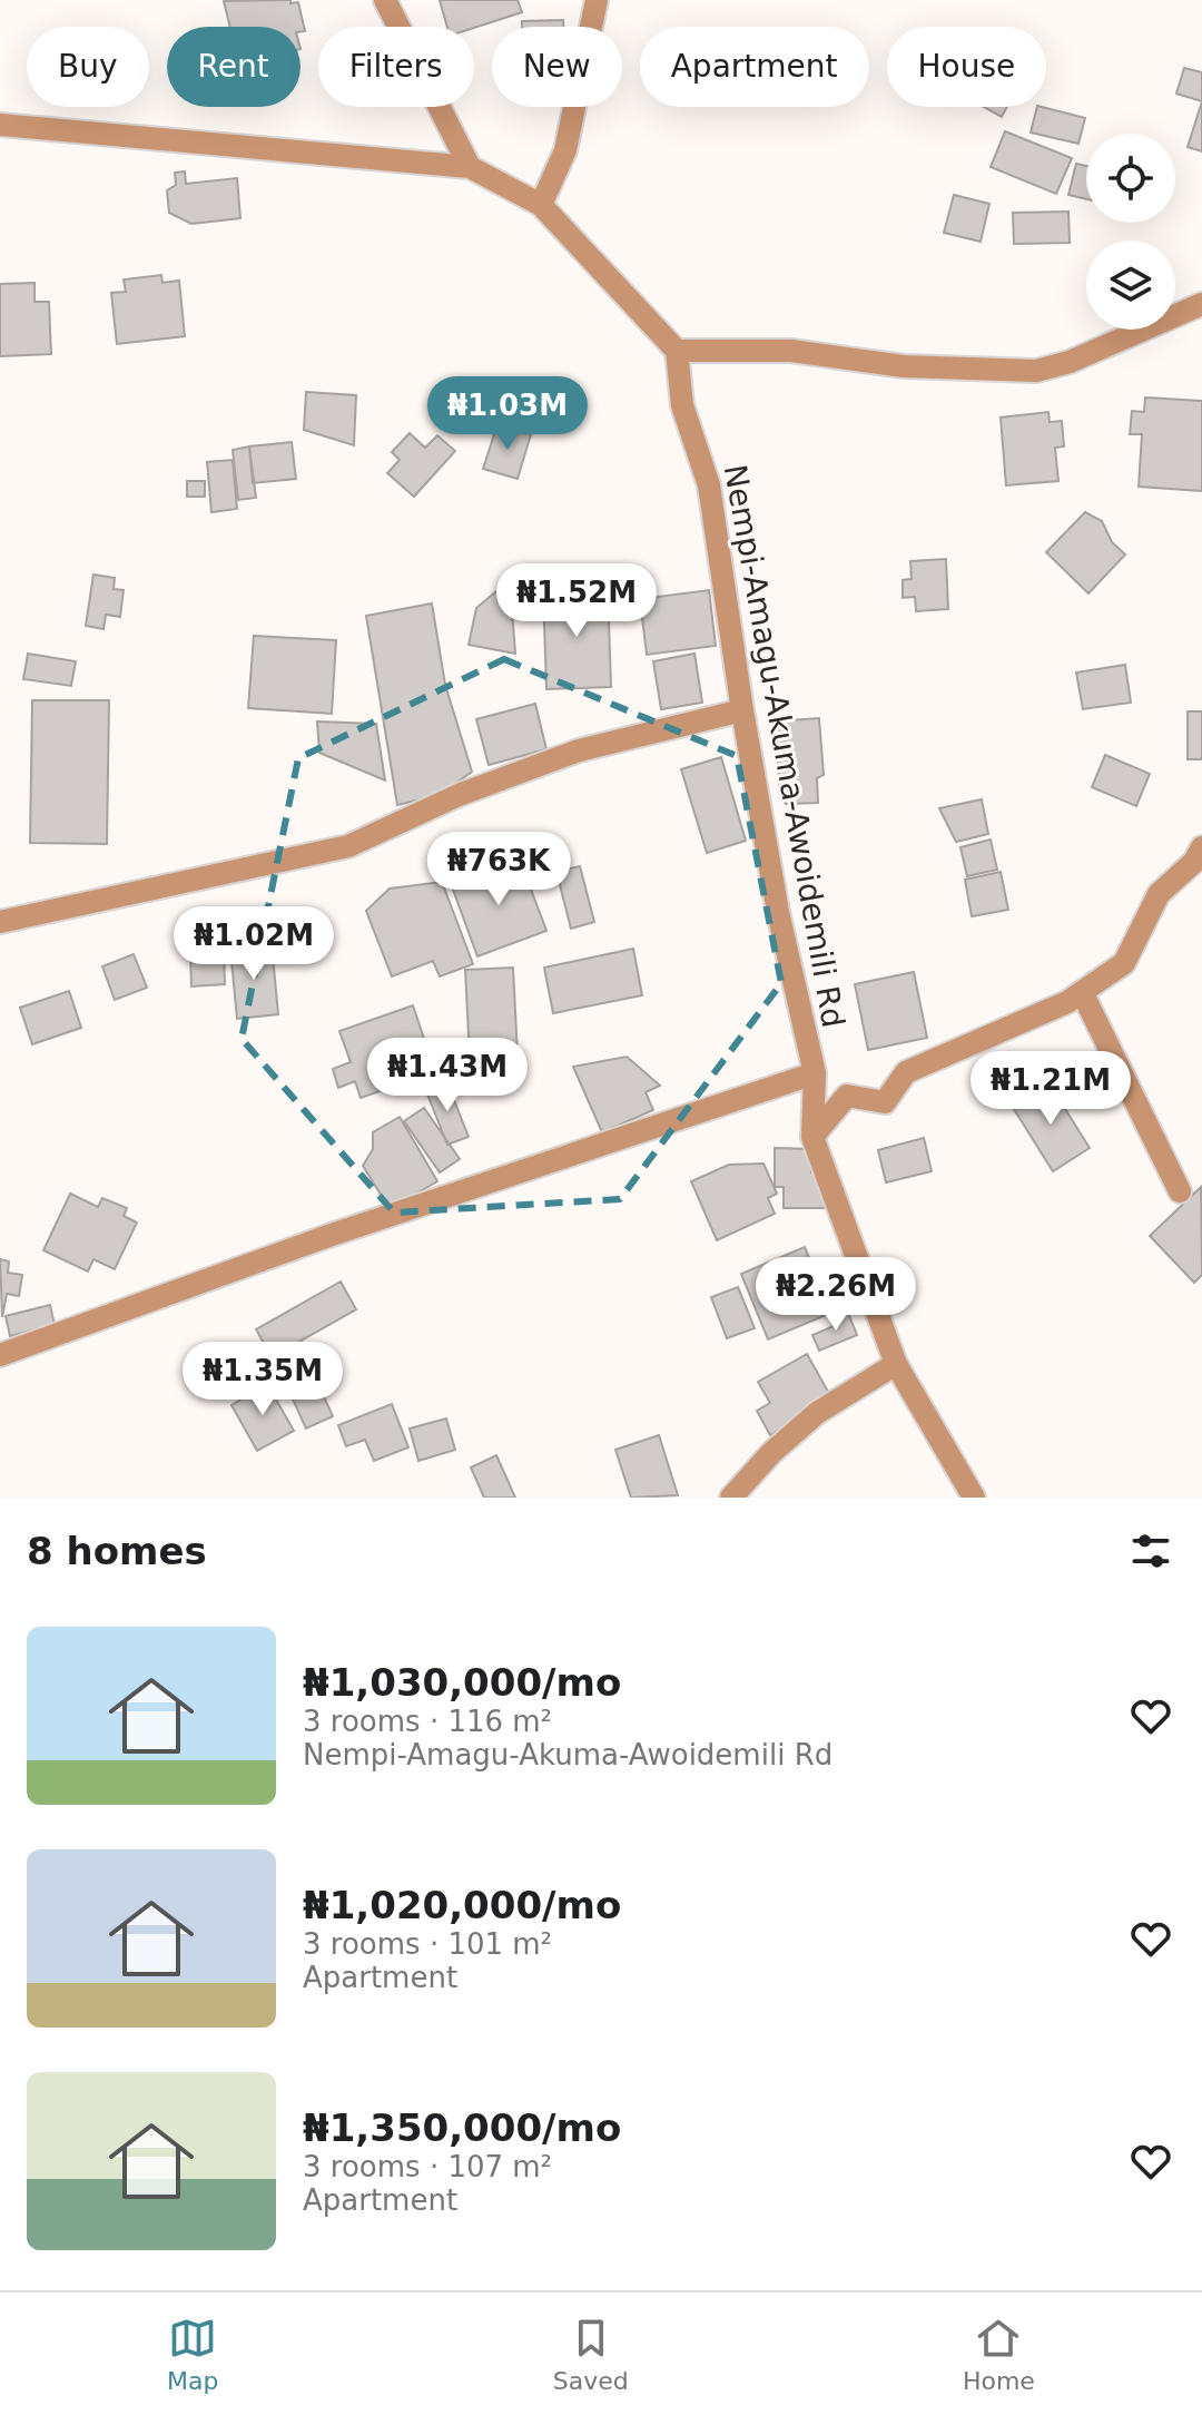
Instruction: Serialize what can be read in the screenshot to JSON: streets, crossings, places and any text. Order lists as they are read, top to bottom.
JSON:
{
  "streets": {
    "street": ["Nempi-Amagu-Akuma-Awoidemili Rd"]
  },
  "page": {
    "chip": [
      "Buy",
      "Rent",
      "Filters",
      "New",
      "Apartment",
      "House"
    ],
    "price": [
      "₦1.03M",
      "₦1.52M",
      "₦763K",
      "₦1.02M",
      "₦1.43M",
      "₦1.21M",
      "₦2.26M",
      "₦1.35M"
    ],
    "heading": "8 homes",
    "list": [
      {
        "name": "₦1,030,000/mo",
        "note": "3 rooms · 116 m² · Nempi-Amagu-Akuma-Awoidemili Rd"
      },
      {
        "name": "₦1,020,000/mo",
        "note": "3 rooms · 101 m² · Apartment"
      },
      {
        "name": "₦1,350,000/mo",
        "note": "3 rooms · 107 m² · Apartment"
      }
    ],
    "tabs": ["Map", "Saved", "Home"]
  }
}
